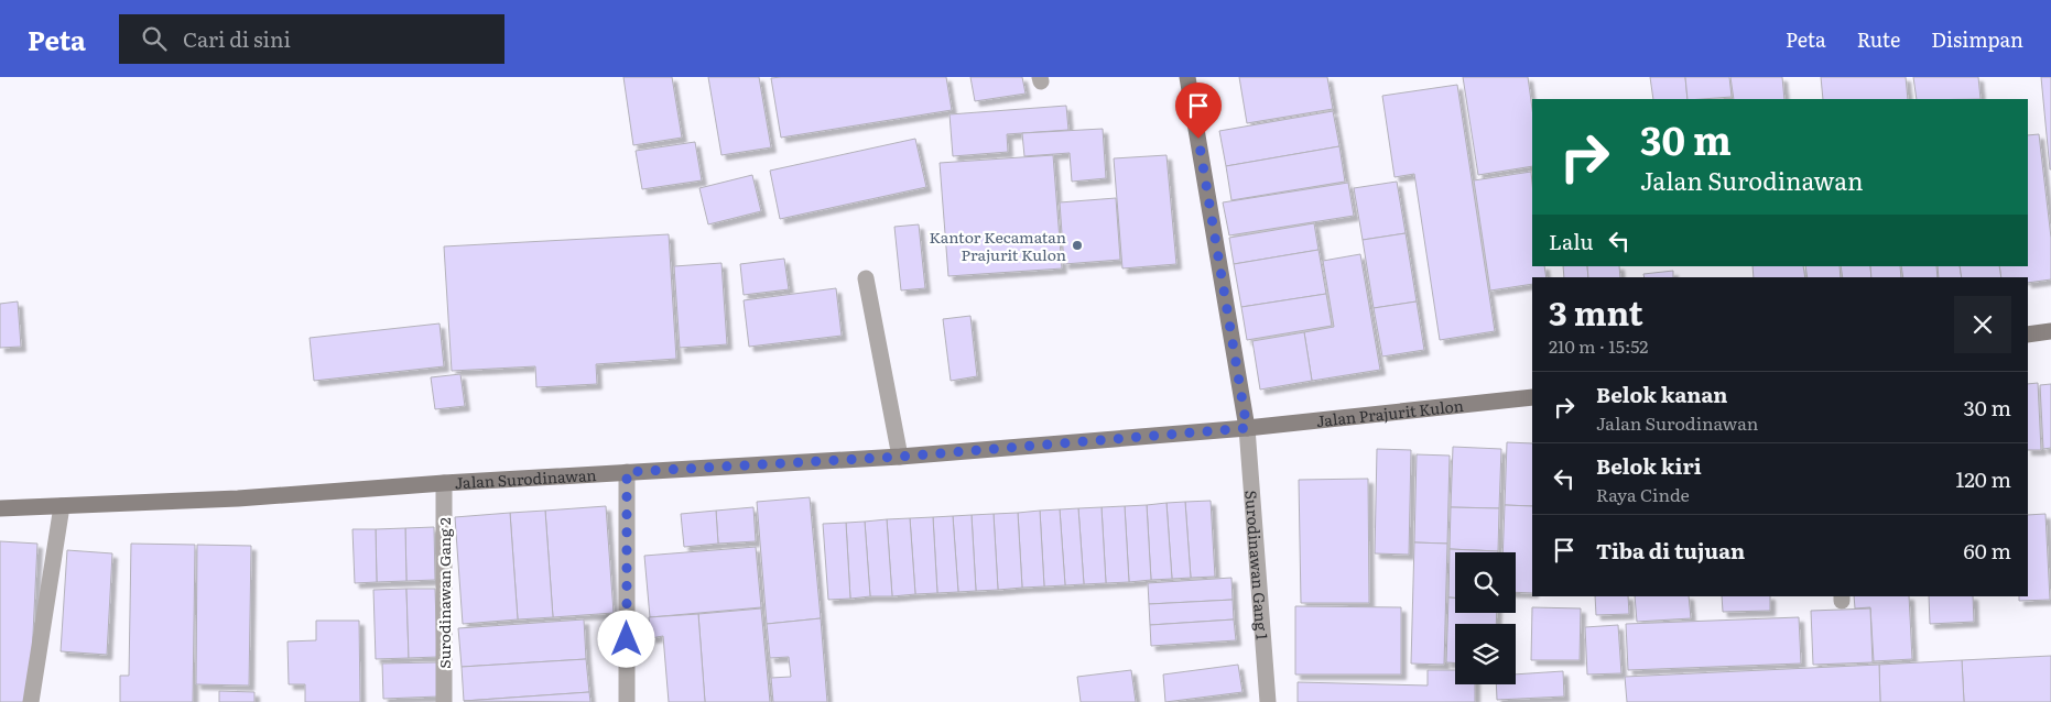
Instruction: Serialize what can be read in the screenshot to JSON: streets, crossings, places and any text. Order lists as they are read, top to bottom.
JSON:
{
  "streets": {
    "main road": ["Jalan Prajurit Kulon", "Jalan Surodinawan"],
    "street": ["Surodinawan Gang 1", "Surodinawan Gang 2"]
  },
  "crossings": [
    ["Jalan Prajurit Kulon", "Jalan Surodinawan"],
    ["Jalan Prajurit Kulon", "Surodinawan Gang 1"],
    ["Jalan Surodinawan", "Surodinawan Gang 1"],
    ["Jalan Surodinawan", "Surodinawan Gang 2"]
  ],
  "places": ["Kantor Kecamatan Prajurit Kulon"],
  "page": {
    "header": "Peta",
    "search": "Cari di sini",
    "nav": ["Peta", "Rute", "Disimpan"],
    "turn": ["30 m", "Jalan Surodinawan"],
    "then": "Lalu",
    "heading": ["3 mnt", "210 m · 15:52"],
    "list": [
      {
        "name": "Belok kanan",
        "note": "Jalan Surodinawan",
        "value": "30 m"
      },
      {
        "name": "Belok kiri",
        "note": "Raya Cinde",
        "value": "120 m"
      },
      {
        "name": "Tiba di tujuan",
        "value": "60 m"
      }
    ]
  }
}
